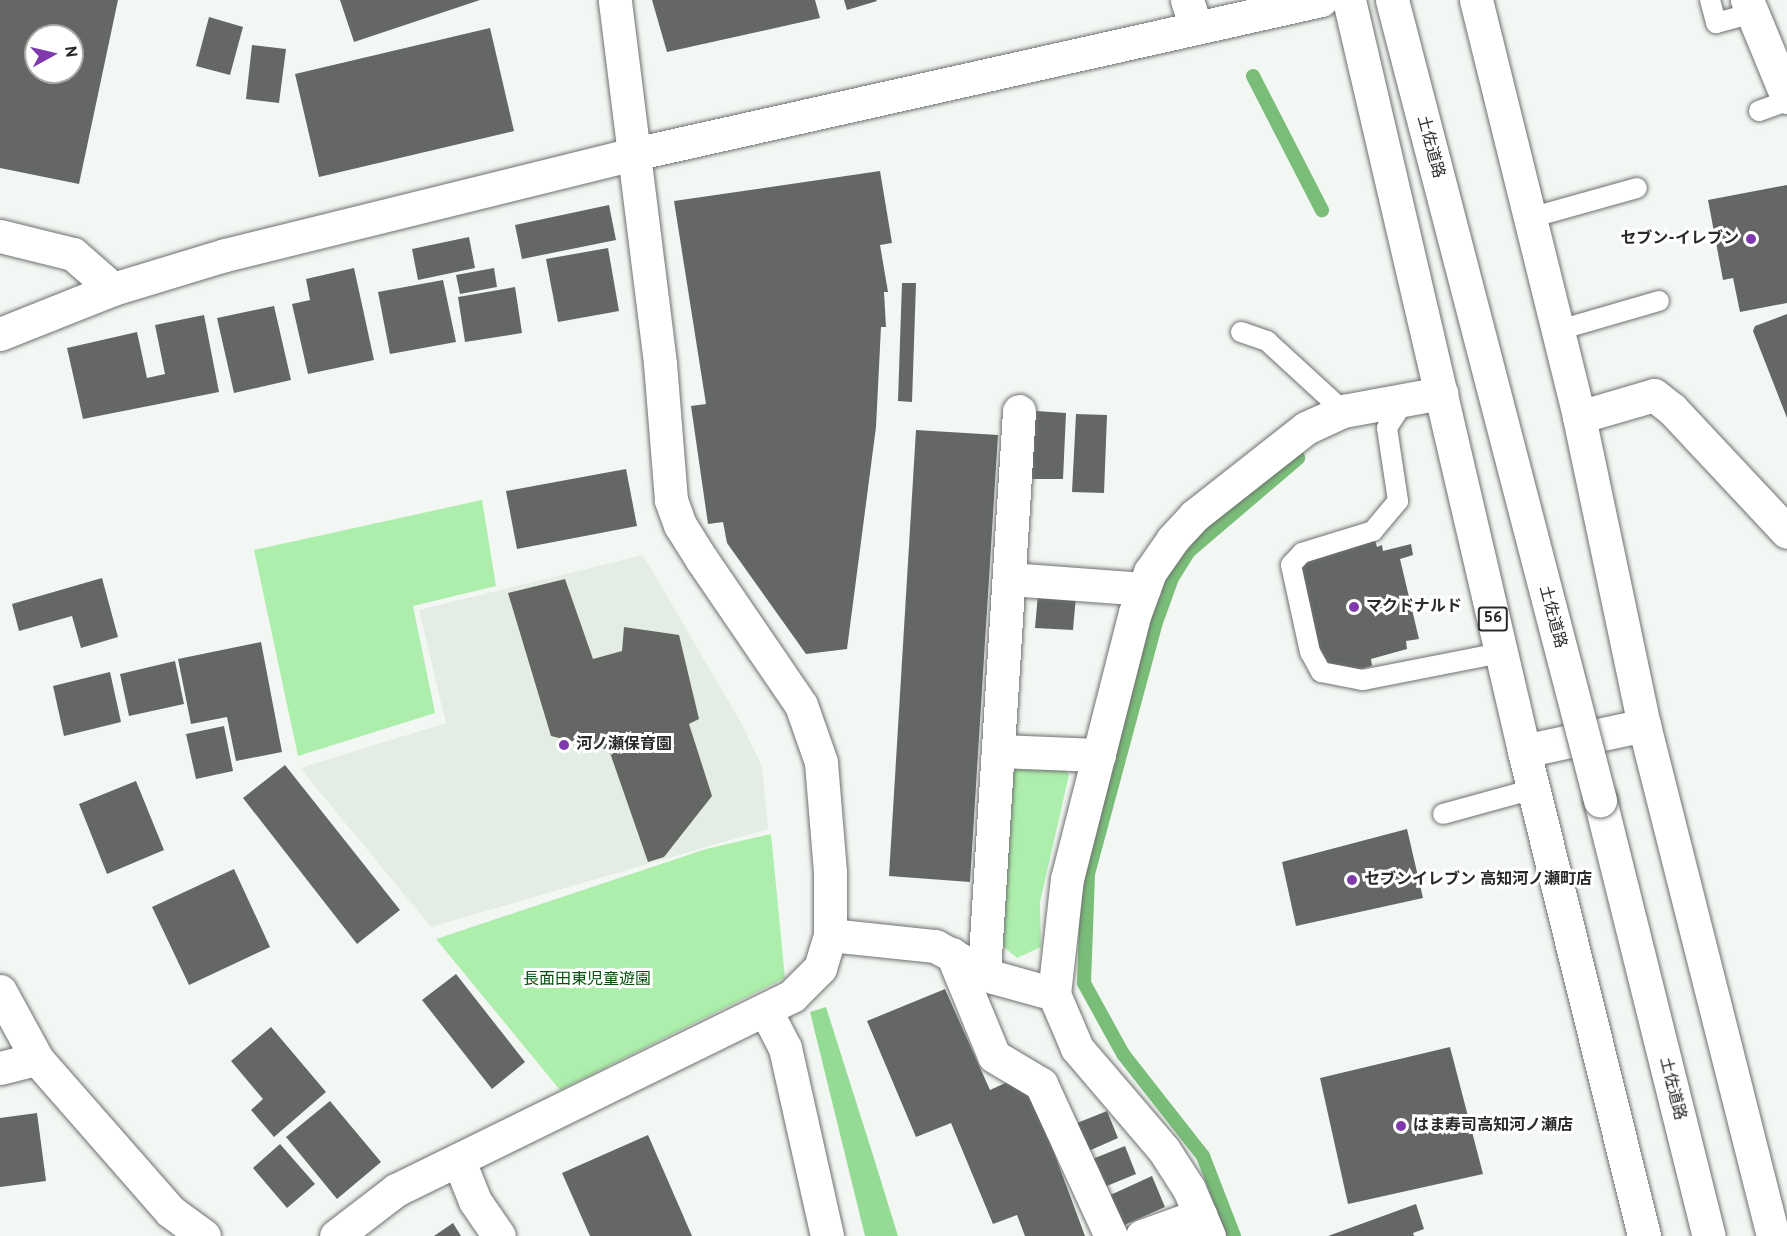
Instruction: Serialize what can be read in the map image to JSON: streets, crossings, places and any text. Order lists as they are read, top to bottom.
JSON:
{
  "streets": {
    "main road": ["土佐道路", "56"]
  },
  "parks": ["長面田東児童遊園"],
  "places": [
    "セブン-イレブン",
    "マクドナルド",
    "河ノ瀬保育園",
    "セブンイレブン 高知河ノ瀬町店",
    "はま寿司高知河ノ瀬店"
  ],
  "north": "right"
}
